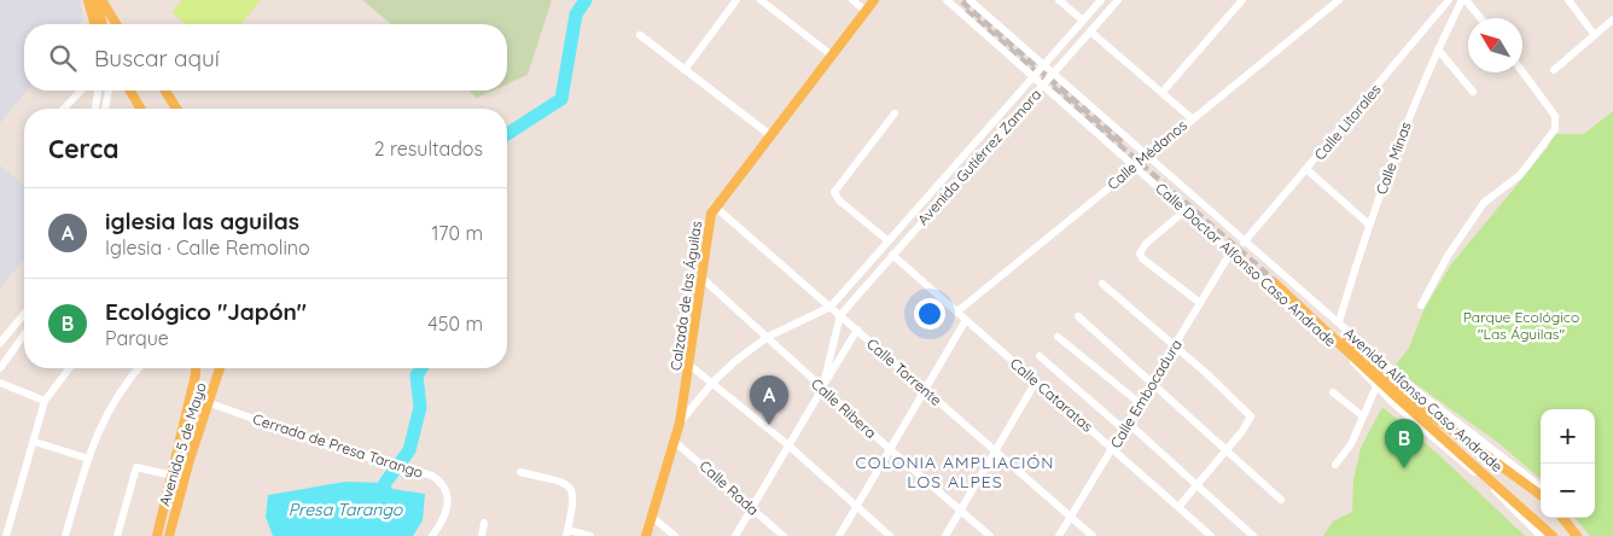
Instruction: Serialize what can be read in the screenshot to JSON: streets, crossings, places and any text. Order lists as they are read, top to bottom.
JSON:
{
  "streets": {
    "main road": ["Calzada de las Águilas", "Avenida Alfonso Caso Andrade", "Avenida 5 de Mayo"],
    "street": [
      "Calle Litorales",
      "Calle Médanos",
      "Avenida Gutiérrez Zamora",
      "Calle Minas",
      "Calle Doctor Alfonso Caso Andrade",
      "Calle Torrente",
      "Calle Embocadura",
      "Calle Cataratas",
      "Calle Ribera",
      "Cerrada de Presa Tarango",
      "Calle Rada"
    ]
  },
  "crossings": [
    ["Calle Litorales", "Calle Doctor Alfonso Caso Andrade"],
    ["Calle Médanos", "Calle Doctor Alfonso Caso Andrade"],
    ["Calle Médanos", "Calle Cataratas"],
    ["Avenida Gutiérrez Zamora", "Calle Doctor Alfonso Caso Andrade"],
    ["Avenida Gutiérrez Zamora", "Calle Torrente"],
    ["Avenida Gutiérrez Zamora", "Calle Cataratas"],
    ["Calle Minas", "Calle Doctor Alfonso Caso Andrade"],
    ["Calle Doctor Alfonso Caso Andrade", "Calle Embocadura"],
    ["Calzada de las Águilas", "Calle Torrente"],
    ["Calzada de las Águilas", "Calle Ribera"],
    ["Calzada de las Águilas", "Calle Rada"],
    ["Calle Torrente", "Calle Embocadura"],
    ["Calle Embocadura", "Calle Cataratas"],
    ["Avenida 5 de Mayo", "Cerrada de Presa Tarango"]
  ],
  "districts": ["COLONIA AMPLIACIÓN LOS ALPES"],
  "water": ["Presa Tarango"],
  "parks": ["Parque Ecológico \"Las Águilas\""],
  "north": "top left",
  "page": {
    "search": "Buscar aquí",
    "heading": ["Cerca", "2 resultados"],
    "list": [
      {
        "mark": "A",
        "name": "iglesia las aguilas",
        "note": "Iglesia · Calle Remolino",
        "value": "170 m"
      },
      {
        "mark": "B",
        "name": "Ecológico \"Japón\"",
        "note": "Parque",
        "value": "450 m"
      }
    ],
    "pins": ["A", "B"],
    "map_buttons": ["+", "−"]
  }
}
